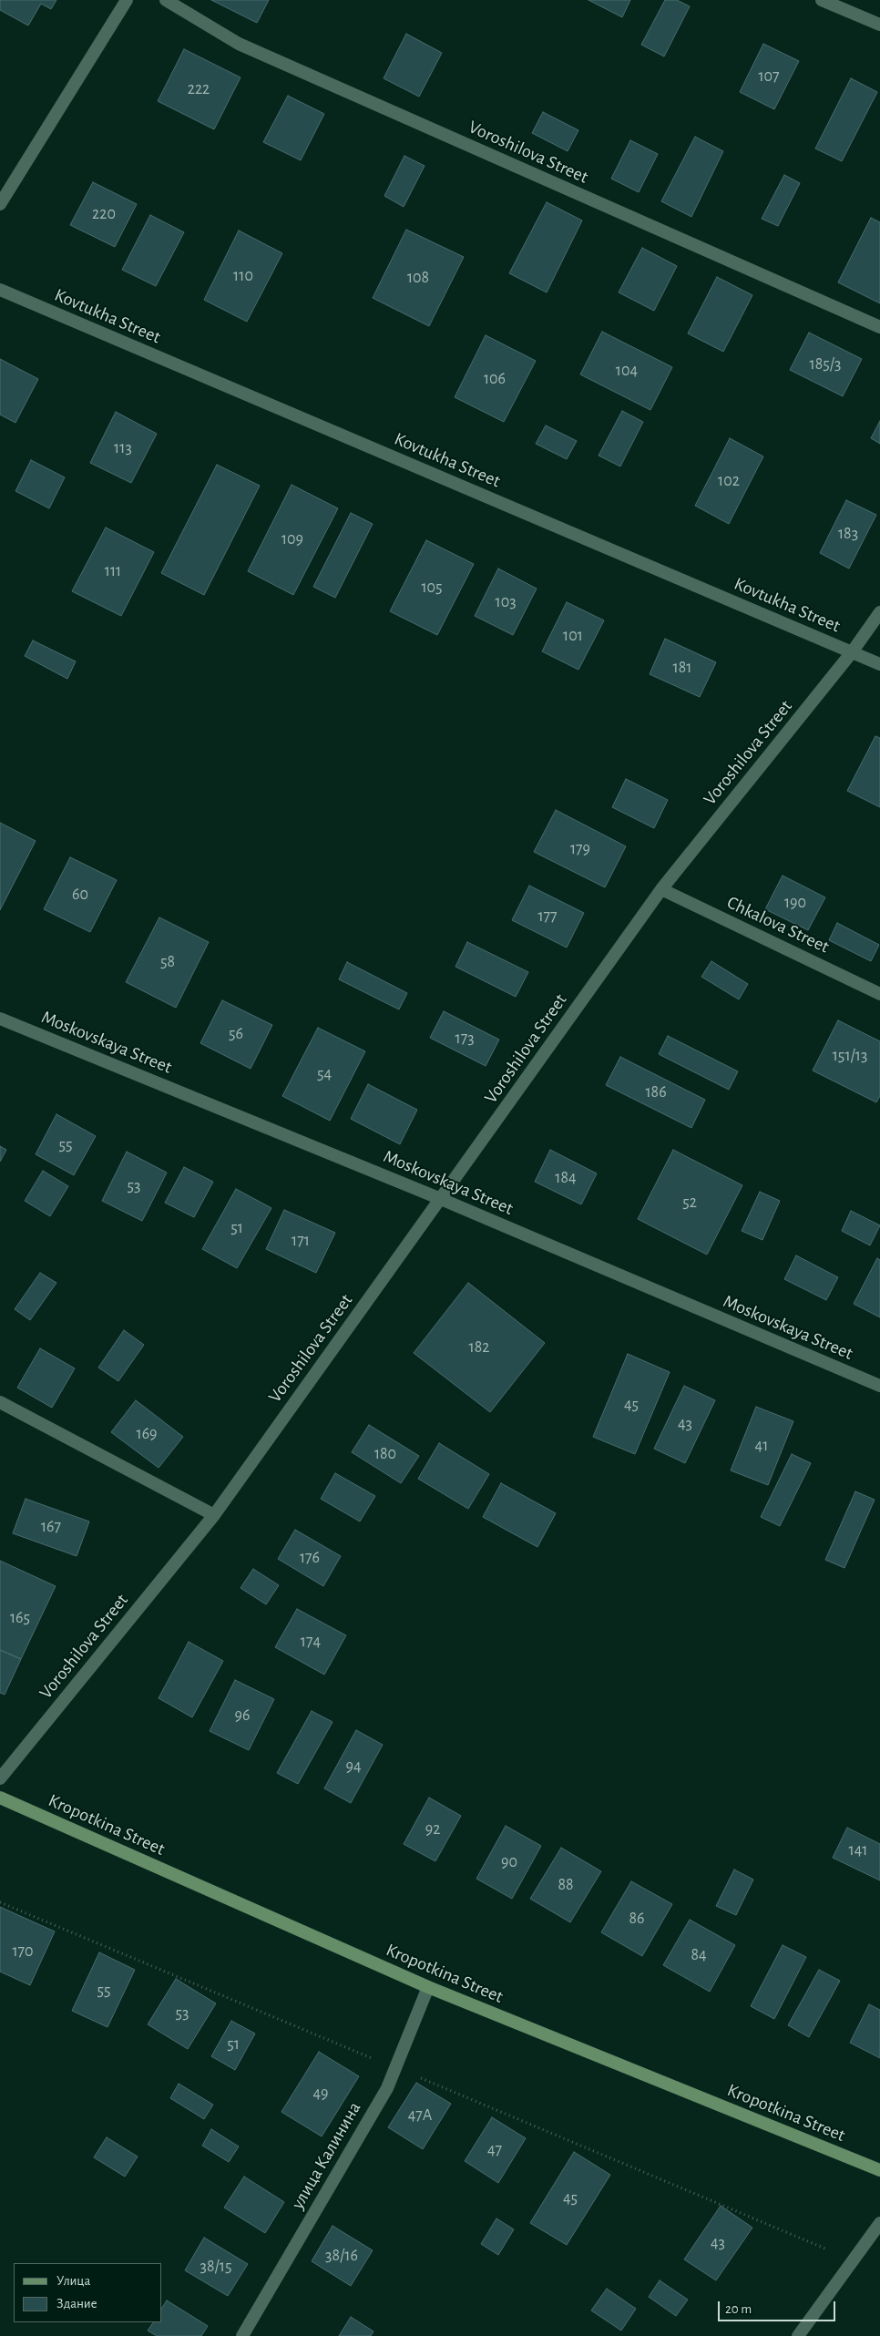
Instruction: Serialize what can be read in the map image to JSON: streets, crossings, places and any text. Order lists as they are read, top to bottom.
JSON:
{
  "streets": {
    "main road": ["Kropotkina Street"],
    "street": [
      "Voroshilova Street",
      "Kovtukha Street",
      "Chkalova Street",
      "Moskovskaya Street",
      "улица Калинина"
    ]
  },
  "crossings": [
    ["Voroshilova Street", "Kovtukha Street"],
    ["Voroshilova Street", "Chkalova Street"],
    ["Voroshilova Street", "Moskovskaya Street"],
    ["Kropotkina Street", "улица Калинина"]
  ],
  "house_numbers": [
    "107",
    "222",
    "220",
    "110",
    "108",
    "185/3",
    "104",
    "106",
    "113",
    "102",
    "183",
    "109",
    "111",
    "105",
    "103",
    "101",
    "181",
    "179",
    "60",
    "190",
    "177",
    "58",
    "56",
    "173",
    "151/13",
    "54",
    "186",
    "55",
    "184",
    "53",
    "52",
    "51",
    "171",
    "182",
    "45",
    "43",
    "169",
    "41",
    "180",
    "167",
    "176",
    "165",
    "174",
    "96",
    "94",
    "92",
    "141",
    "90",
    "88",
    "86",
    "170",
    "84",
    "55",
    "53",
    "51",
    "49",
    "47А",
    "47",
    "45",
    "43",
    "38/16",
    "38/15"
  ],
  "legend": ["Улица", "Здание"],
  "scale_bar": "20 m"
}
